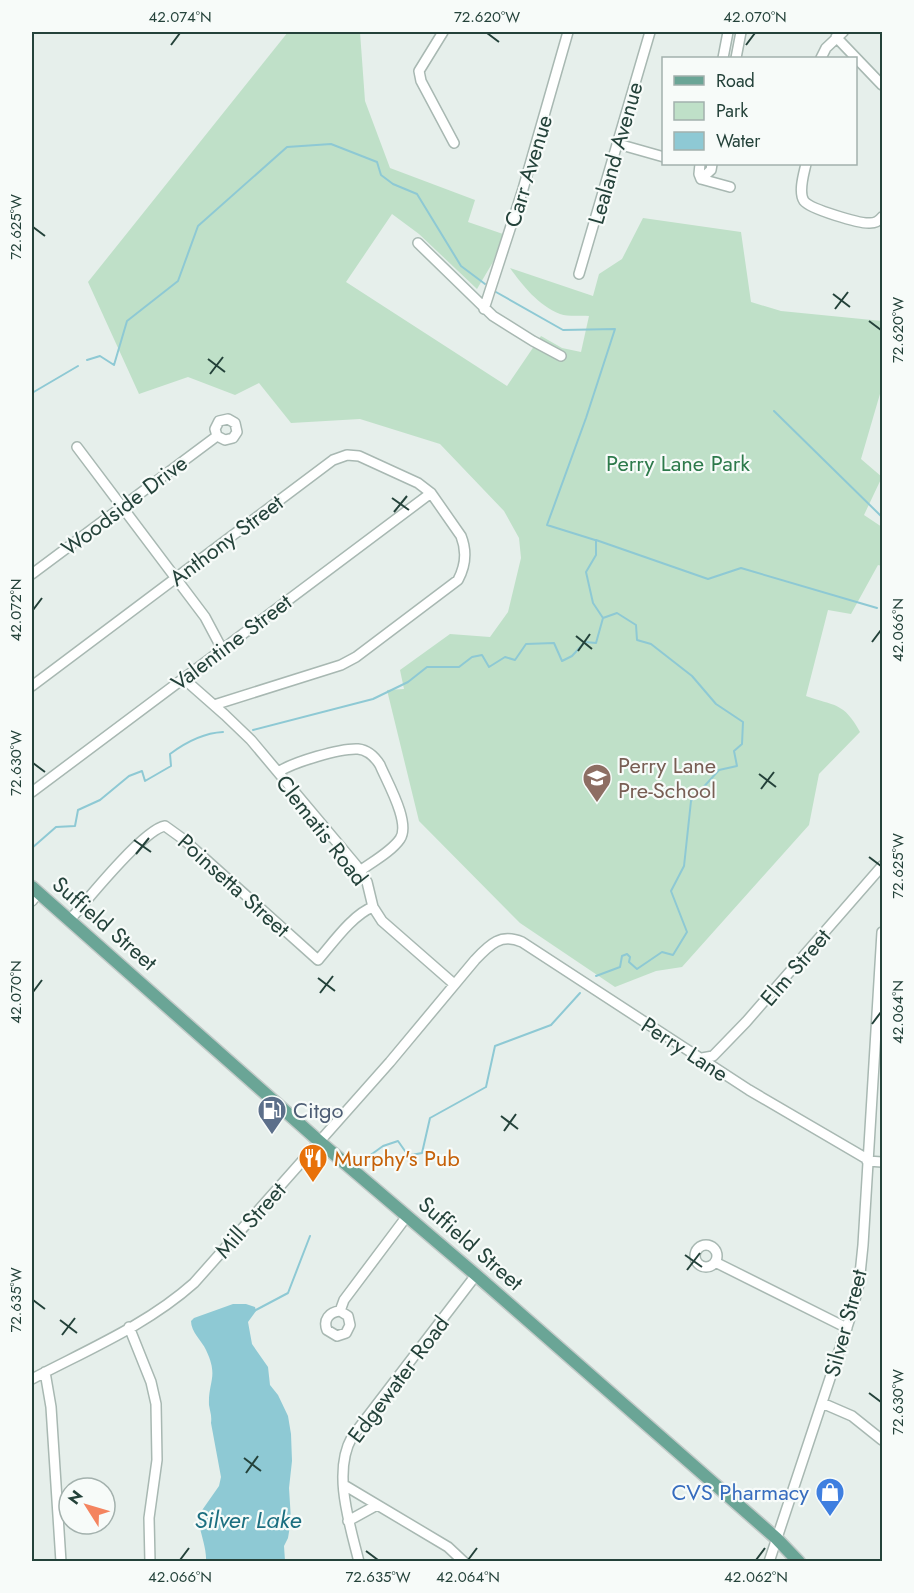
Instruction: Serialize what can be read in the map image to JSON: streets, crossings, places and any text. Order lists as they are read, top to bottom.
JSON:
{
  "streets": {
    "main road": ["Suffield Street"],
    "street": [
      "Lealand Avenue",
      "Carr Avenue",
      "Woodside Drive",
      "Anthony Street",
      "Valentine Street",
      "Clematis Road",
      "Poinsetta Street",
      "Elm Street",
      "Perry Lane",
      "Mill Street",
      "Silver Street",
      "Edgewater Road"
    ]
  },
  "crossings": [
    ["Anthony Street", "Valentine Street"],
    ["Valentine Street", "Clematis Road"],
    ["Clematis Road", "Poinsetta Street"],
    ["Clematis Road", "Mill Street"],
    ["Poinsetta Street", "Suffield Street"],
    ["Suffield Street", "Mill Street"],
    ["Suffield Street", "Silver Street"],
    ["Suffield Street", "Edgewater Road"],
    ["Elm Street", "Perry Lane"],
    ["Perry Lane", "Mill Street"],
    ["Perry Lane", "Silver Street"]
  ],
  "water": ["Silver Lake"],
  "parks": ["Perry Lane Park"],
  "places": {
    "school or university": ["Perry Lane Pre-School"],
    "fuel station": ["Citgo"],
    "restaurant": ["Murphy's Pub"],
    "shop": ["CVS Pharmacy"]
  },
  "legend": ["Road", "Park", "Water"],
  "north": "top left",
  "coordinates": [
    "42.074°N",
    "72.620°W",
    "42.070°N",
    "72.625°W",
    "42.072°N",
    "42.066°N",
    "72.630°W",
    "42.064°N",
    "72.635°W",
    "42.062°N"
  ]
}
